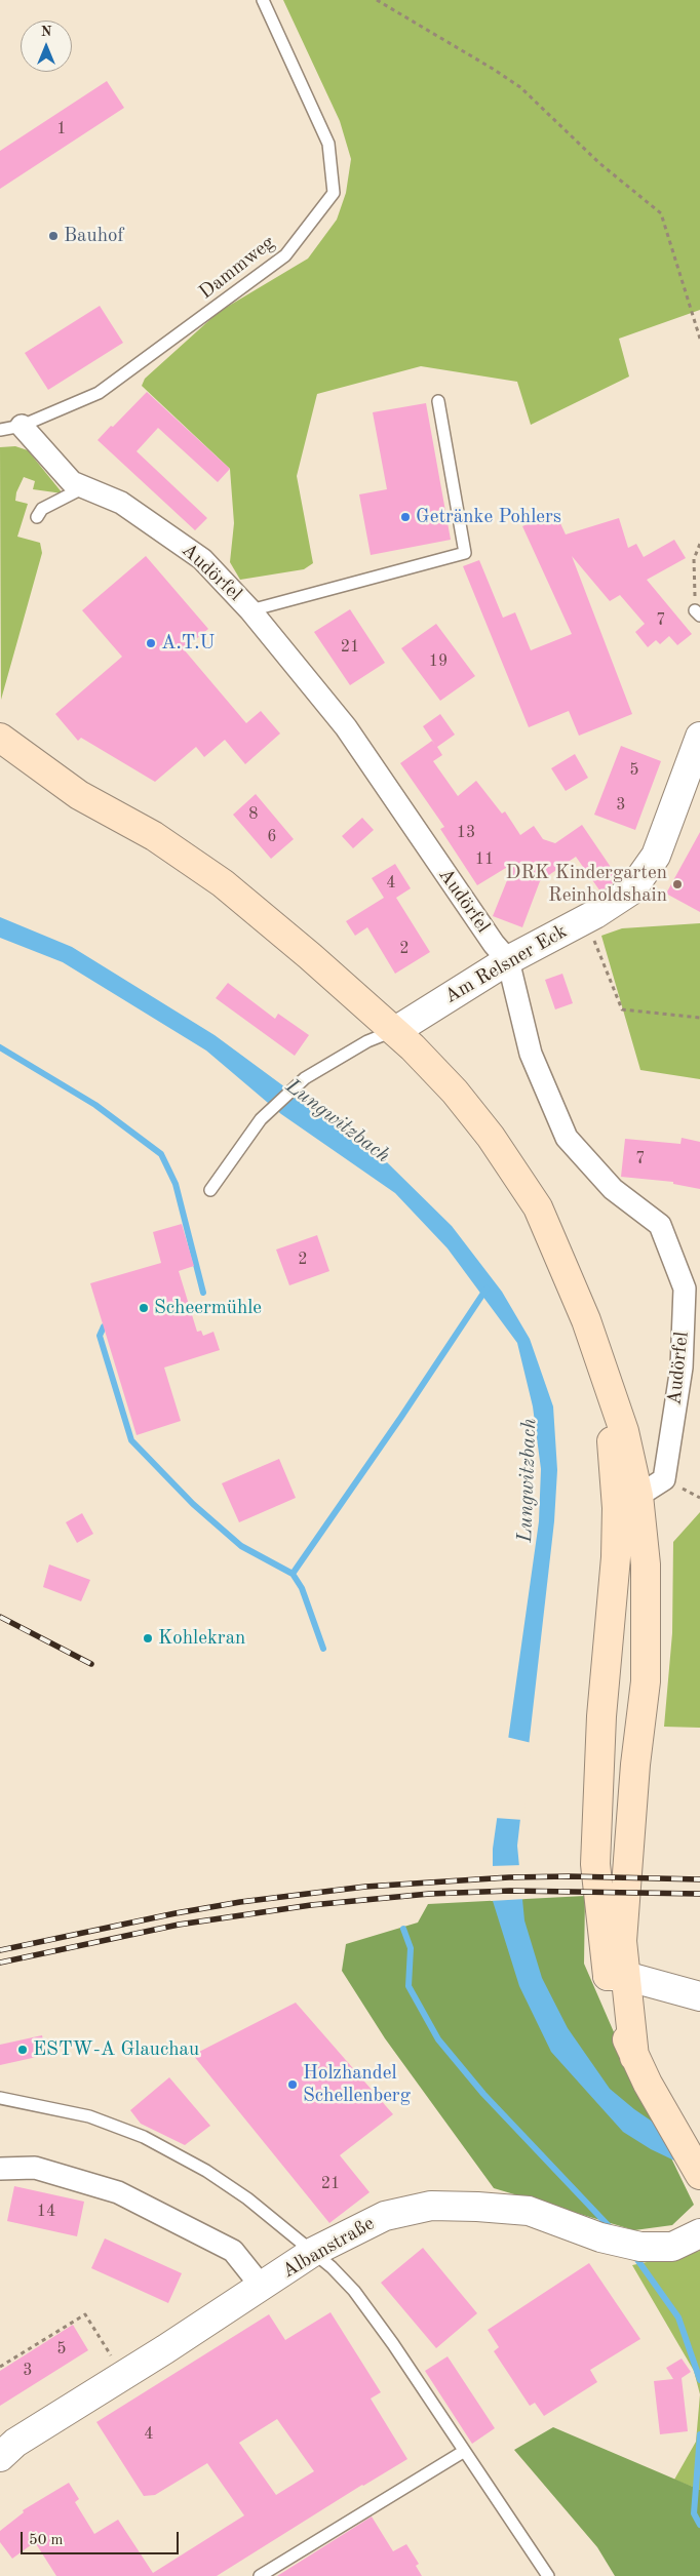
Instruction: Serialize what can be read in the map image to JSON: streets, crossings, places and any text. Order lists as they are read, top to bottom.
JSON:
{
  "streets": {
    "street": ["Audörfel", "Am Relsner Eck", "Albanstraße"],
    "lane": ["Dammweg"]
  },
  "crossings": [
    ["Dammweg", "Audörfel"],
    ["Audörfel", "Am Relsner Eck"]
  ],
  "water": ["Lungwitzbach"],
  "places": [
    "Bauhof",
    "Getränke Pohlers",
    "A.T.U",
    "DRK Kindergarten Reinholdshain",
    "Scheermühle",
    "Kohlekran",
    "ESTW-A Glauchau",
    "Holzhandel Schellenberg"
  ],
  "house_numbers": [
    "1",
    "7",
    "21",
    "19",
    "5",
    "3",
    "8",
    "13",
    "6",
    "11",
    "4",
    "2",
    "7",
    "2",
    "21",
    "14",
    "5",
    "3",
    "4"
  ],
  "scale_bar": "50 m",
  "north": "top"
}
